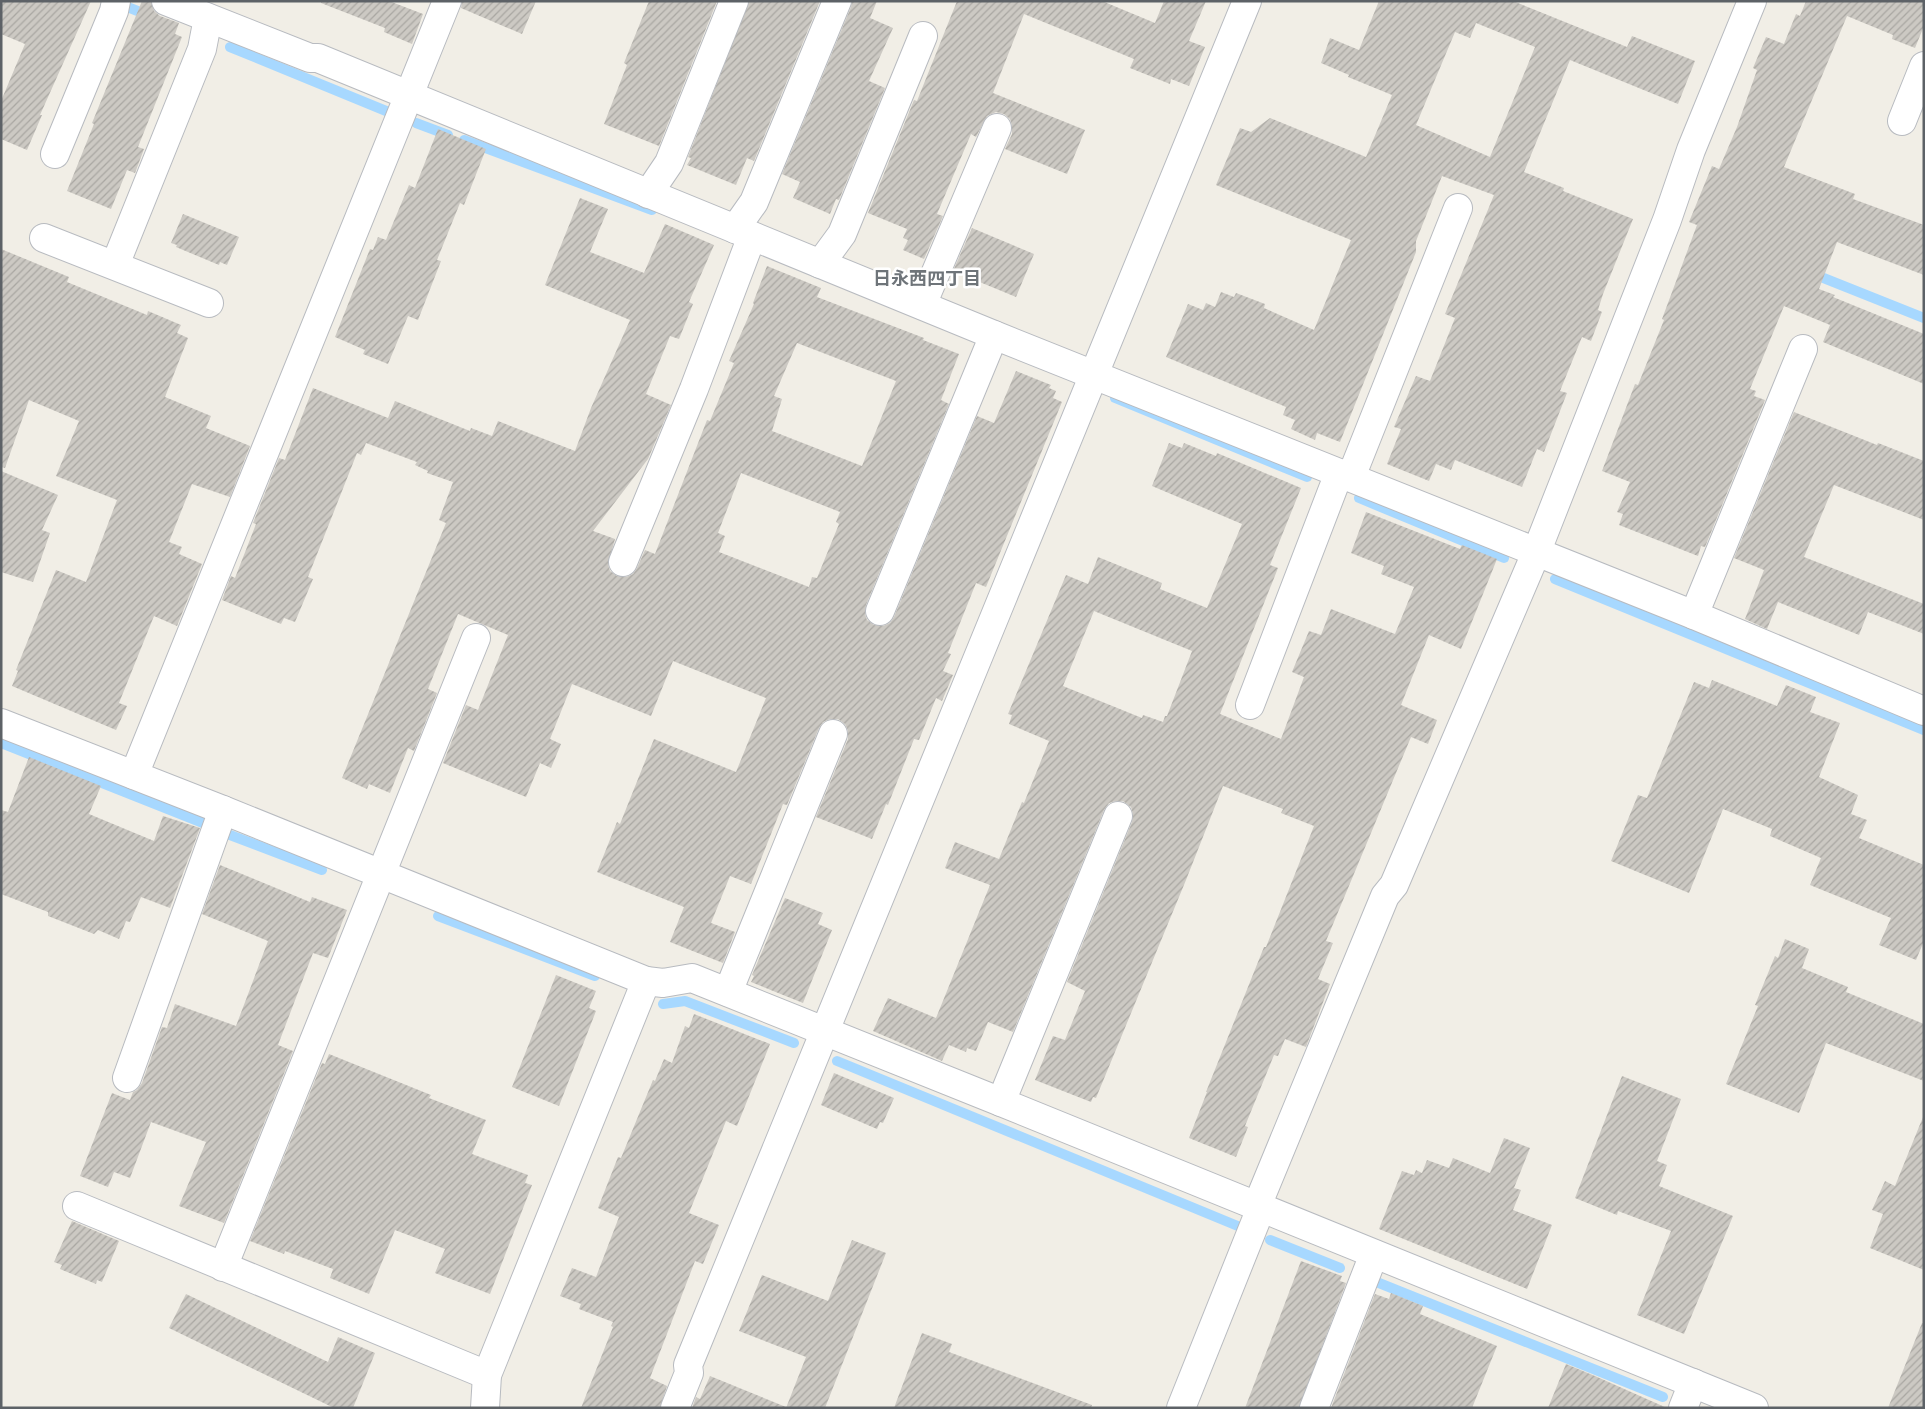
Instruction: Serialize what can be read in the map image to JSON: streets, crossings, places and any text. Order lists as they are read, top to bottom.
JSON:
{
  "districts": ["日永西四丁目"]
}
